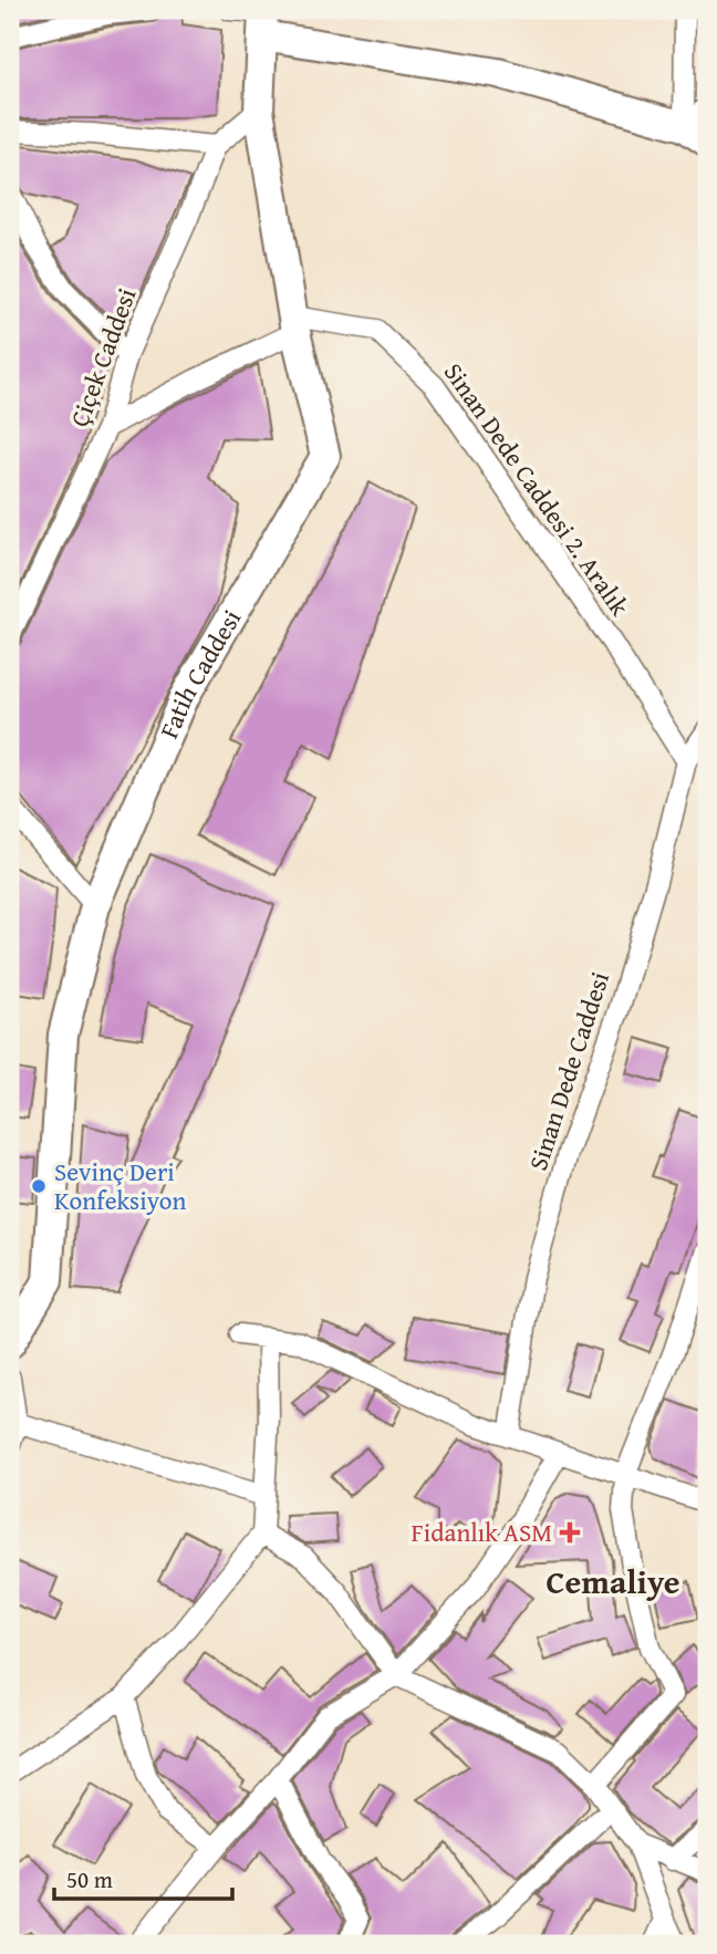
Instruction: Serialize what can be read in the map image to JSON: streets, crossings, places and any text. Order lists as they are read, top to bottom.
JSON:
{
  "streets": {
    "main road": ["Fatih Caddesi"],
    "street": ["Çiçek Caddesi", "Sinan Dede Caddesi 2. Aralık", "Sinan Dede Caddesi"]
  },
  "crossings": [
    ["Çiçek Caddesi", "Fatih Caddesi"],
    ["Sinan Dede Caddesi 2. Aralık", "Fatih Caddesi"],
    ["Sinan Dede Caddesi 2. Aralık", "Sinan Dede Caddesi"]
  ],
  "districts": ["Cemaliye"],
  "places": {
    "other": ["Sevinç Deri Konfeksiyon"],
    "health": ["Fidanlık ASM"]
  },
  "scale_bar": "50 m"
}
